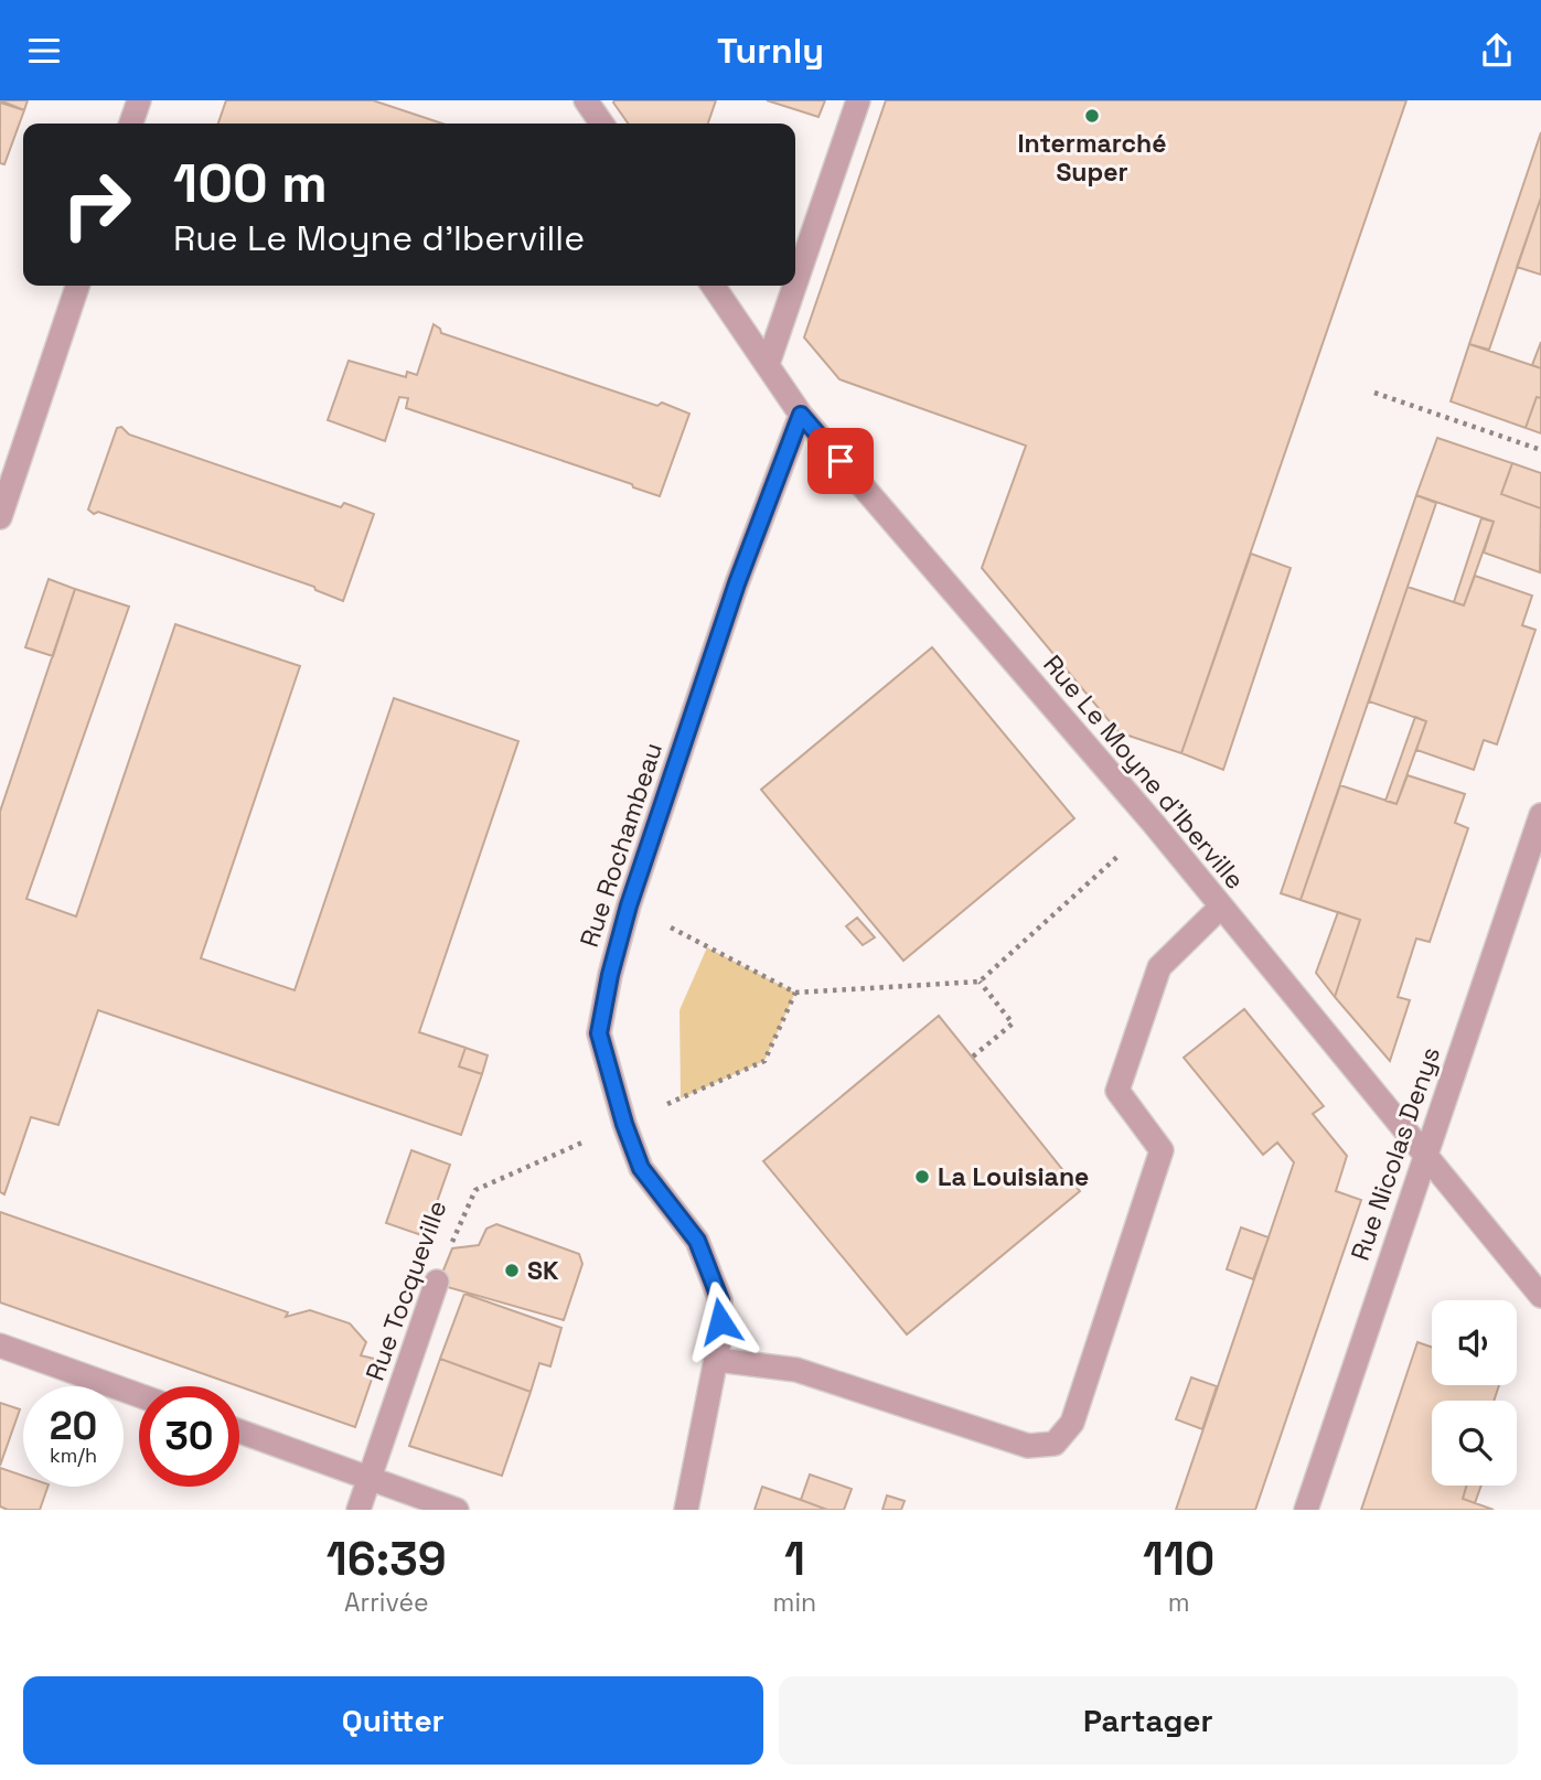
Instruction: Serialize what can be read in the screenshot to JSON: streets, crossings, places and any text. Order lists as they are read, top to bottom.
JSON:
{
  "streets": {
    "street": [
      "Rue Le Moyne d'Iberville",
      "Rue Rochambeau",
      "Rue Nicolas Denys",
      "Rue Tocqueville"
    ]
  },
  "crossings": [
    ["Rue Le Moyne d'Iberville", "Rue Rochambeau"],
    ["Rue Le Moyne d'Iberville", "Rue Nicolas Denys"],
    ["Rue Rochambeau", "Rue Tocqueville"]
  ],
  "places": ["Intermarché Super", "La Louisiane", "SK"],
  "page": {
    "header": "Turnly",
    "turn": ["100 m", "Rue Le Moyne d'Iberville"],
    "speed": "20 km/h",
    "limit": "30",
    "eta": [
      "16:39",
      "Arrivée",
      "1",
      "min",
      "110",
      "m"
    ],
    "buttons": ["Quitter", "Partager"]
  }
}
